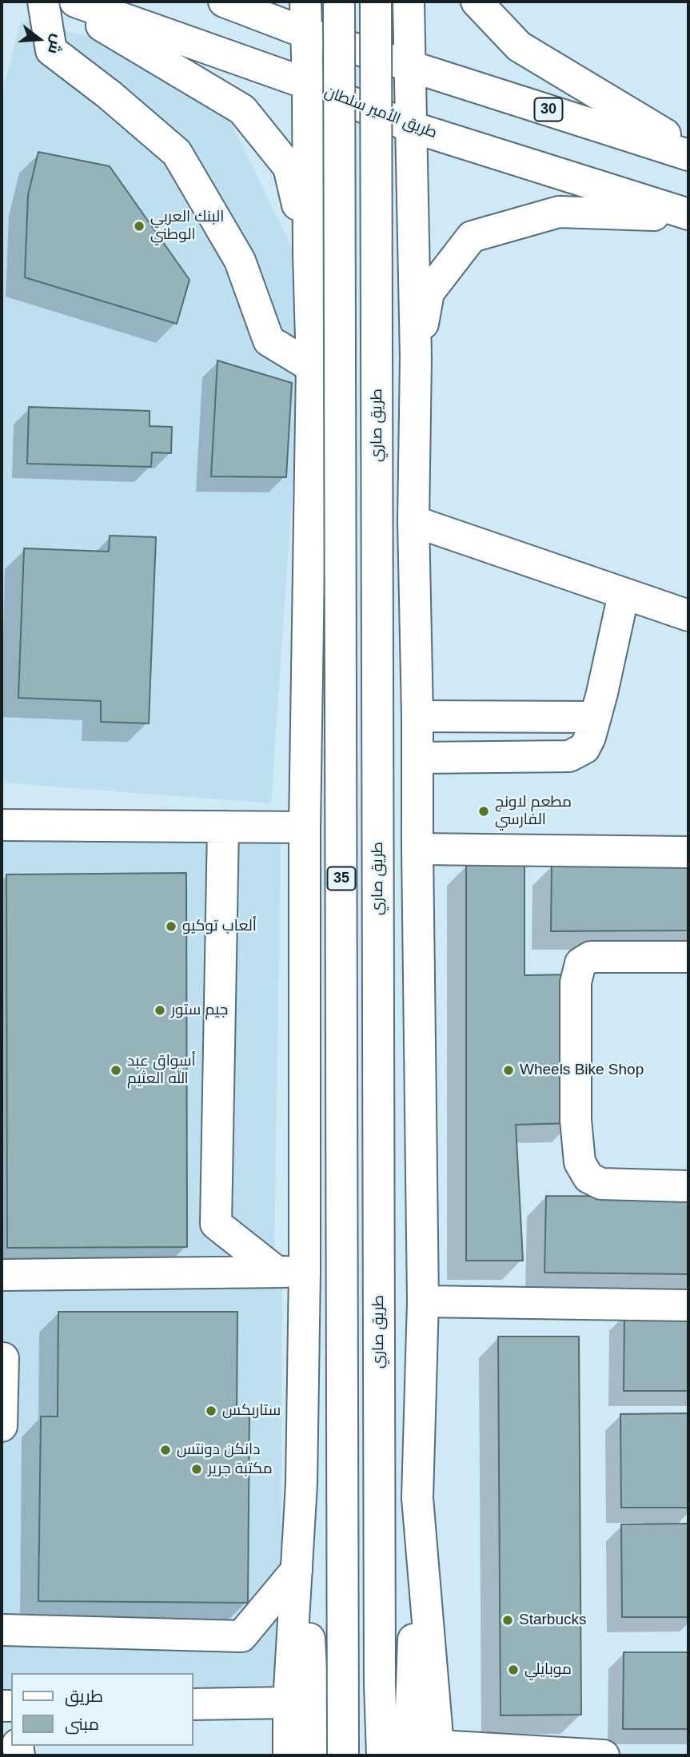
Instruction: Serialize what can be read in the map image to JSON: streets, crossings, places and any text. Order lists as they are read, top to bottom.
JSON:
{
  "streets": {
    "main road": [
      "30",
      "طريق الأمير سلطان",
      "طريق صاري",
      "35"
    ]
  },
  "places": [
    "البنك العربي الوطني",
    "مطعم لاونج الفارسي",
    "ألعاب توكيو",
    "جيم ستور",
    "أسواق عبد الله العثيم",
    "Wheels Bike Shop",
    "ستاربكس",
    "دانكن دونتس",
    "مكتبة جرير",
    "Starbucks",
    "موبايلي"
  ],
  "legend": ["طريق", "مبنى"],
  "north": "right"
}
